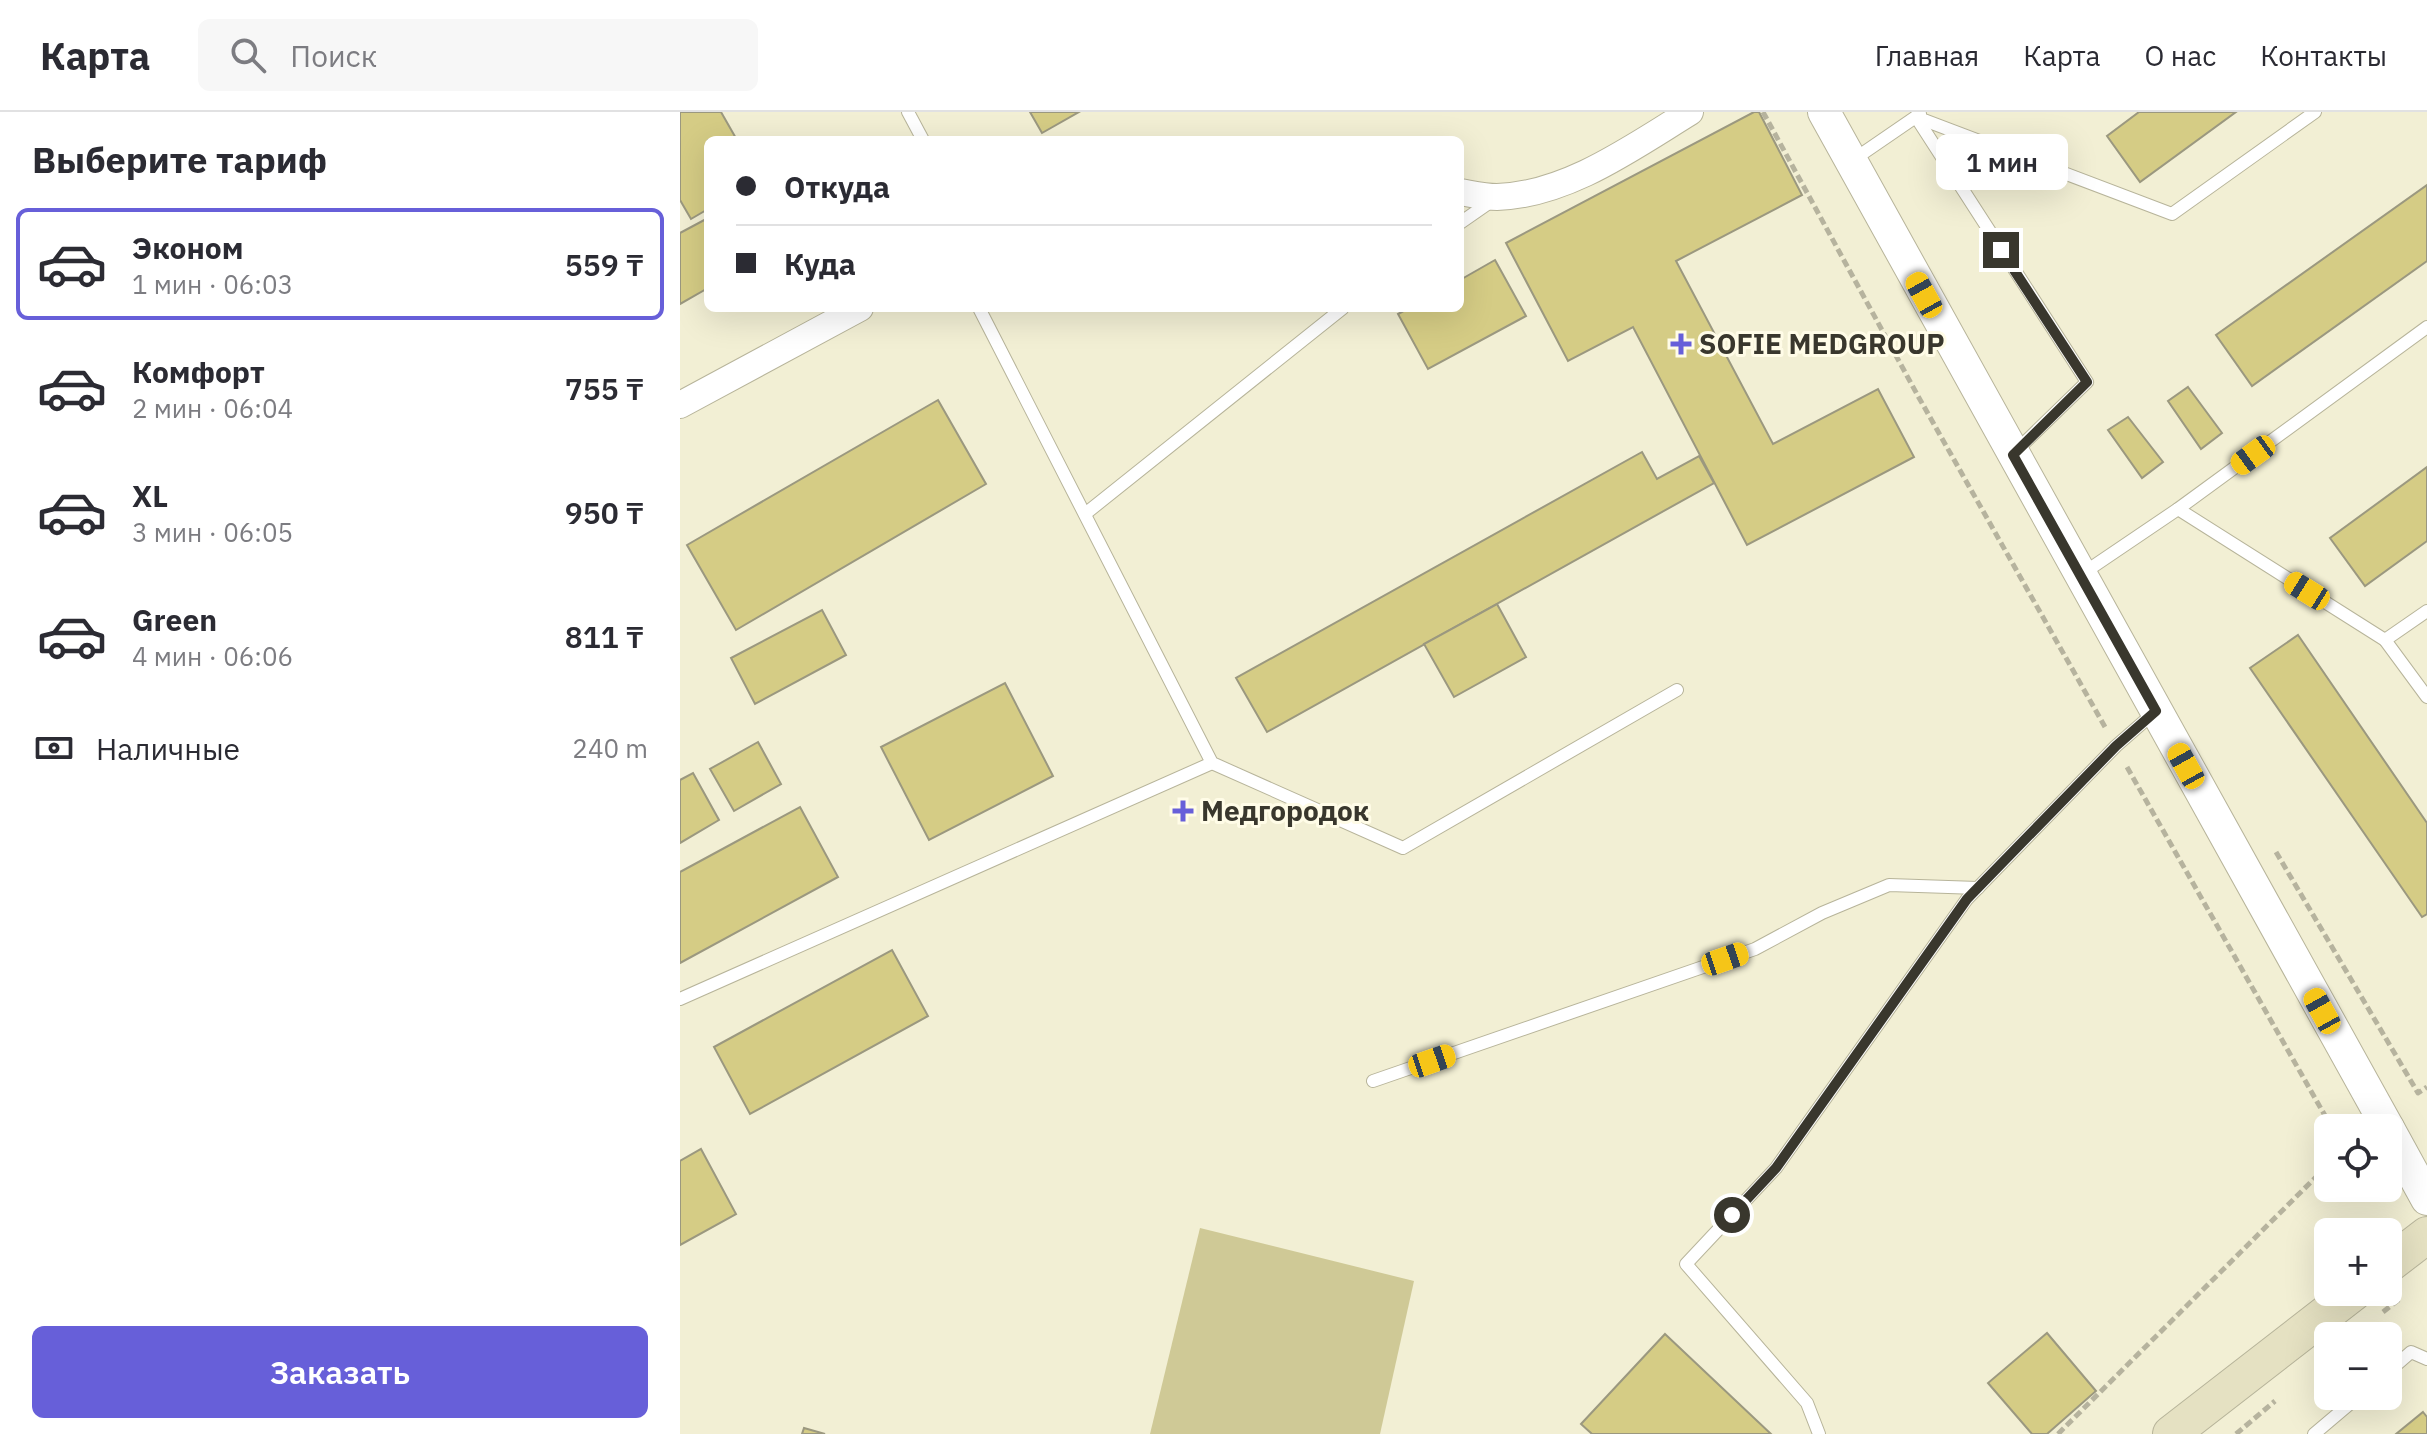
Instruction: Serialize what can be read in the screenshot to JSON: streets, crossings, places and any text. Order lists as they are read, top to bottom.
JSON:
{
  "places": {
    "health": ["SOFIE MEDGROUP", "Медгородок"]
  },
  "page": {
    "header": "Карта",
    "search": "Поиск",
    "nav": [
      "Главная",
      "Карта",
      "О нас",
      "Контакты"
    ],
    "heading": "Выберите тариф",
    "bubble": "1 мин",
    "banner": ["Откуда", "Куда"],
    "list": [
      {
        "name": "Эконом",
        "note": "1 мин · 06:03",
        "value": "559 ₸"
      },
      {
        "name": "Комфорт",
        "note": "2 мин · 06:04",
        "value": "755 ₸"
      },
      {
        "name": "XL",
        "note": "3 мин · 06:05",
        "value": "950 ₸"
      },
      {
        "name": "Green",
        "note": "4 мин · 06:06",
        "value": "811 ₸"
      }
    ],
    "pay": ["Наличные", "240 m"],
    "map_buttons": ["+", "−"],
    "buttons": "Заказать"
  }
}
